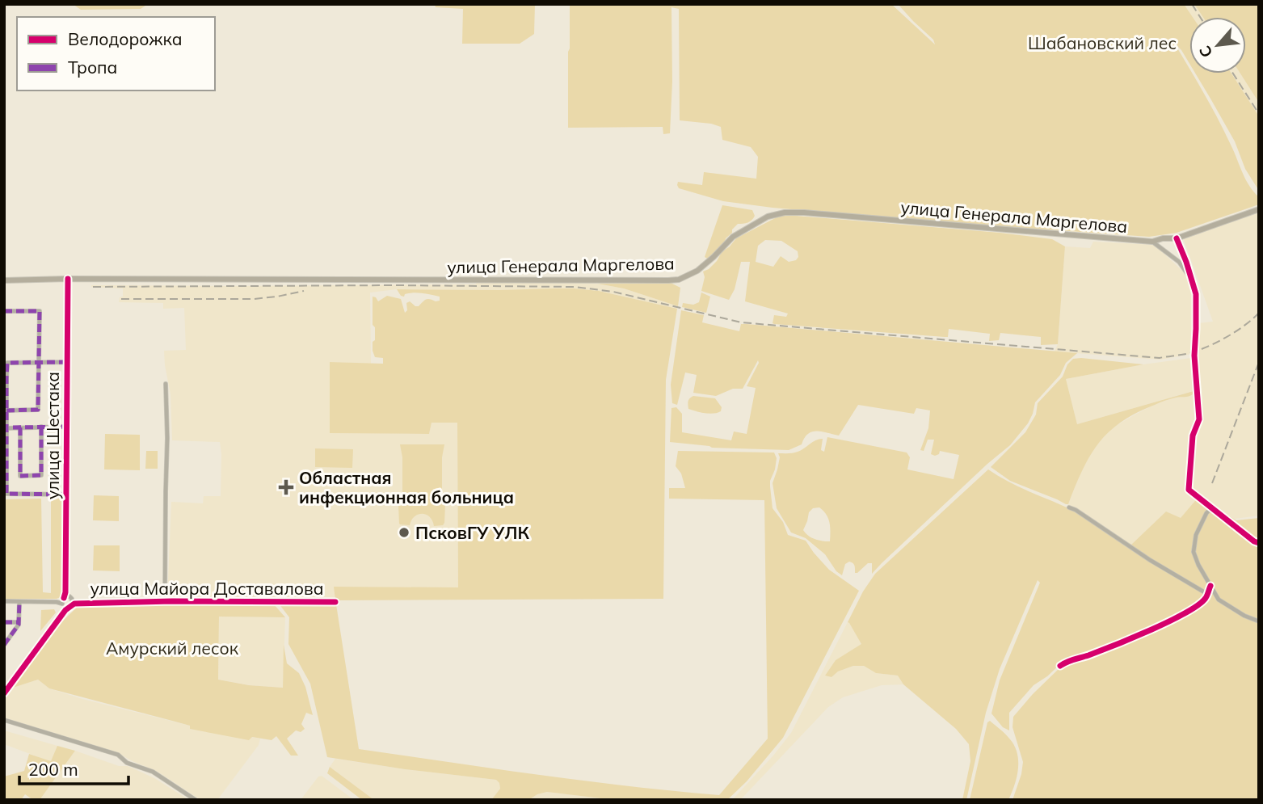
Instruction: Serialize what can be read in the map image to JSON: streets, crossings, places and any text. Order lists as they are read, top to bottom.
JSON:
{
  "streets": {
    "main road": ["улица Генерала Маргелова"],
    "street": ["улица Шестака", "улица Майора Доставалова"]
  },
  "crossings": [
    ["улица Генерала Маргелова", "улица Шестака"],
    ["улица Шестака", "улица Майора Доставалова"]
  ],
  "parks": ["Шабановский лес", "Амурский лесок"],
  "places": {
    "health": ["Областная инфекционная больница"],
    "other": ["ПсковГУ УЛК"]
  },
  "legend": ["Велодорожка", "Тропа"],
  "scale_bar": "200 m",
  "north": "bottom left"
}
